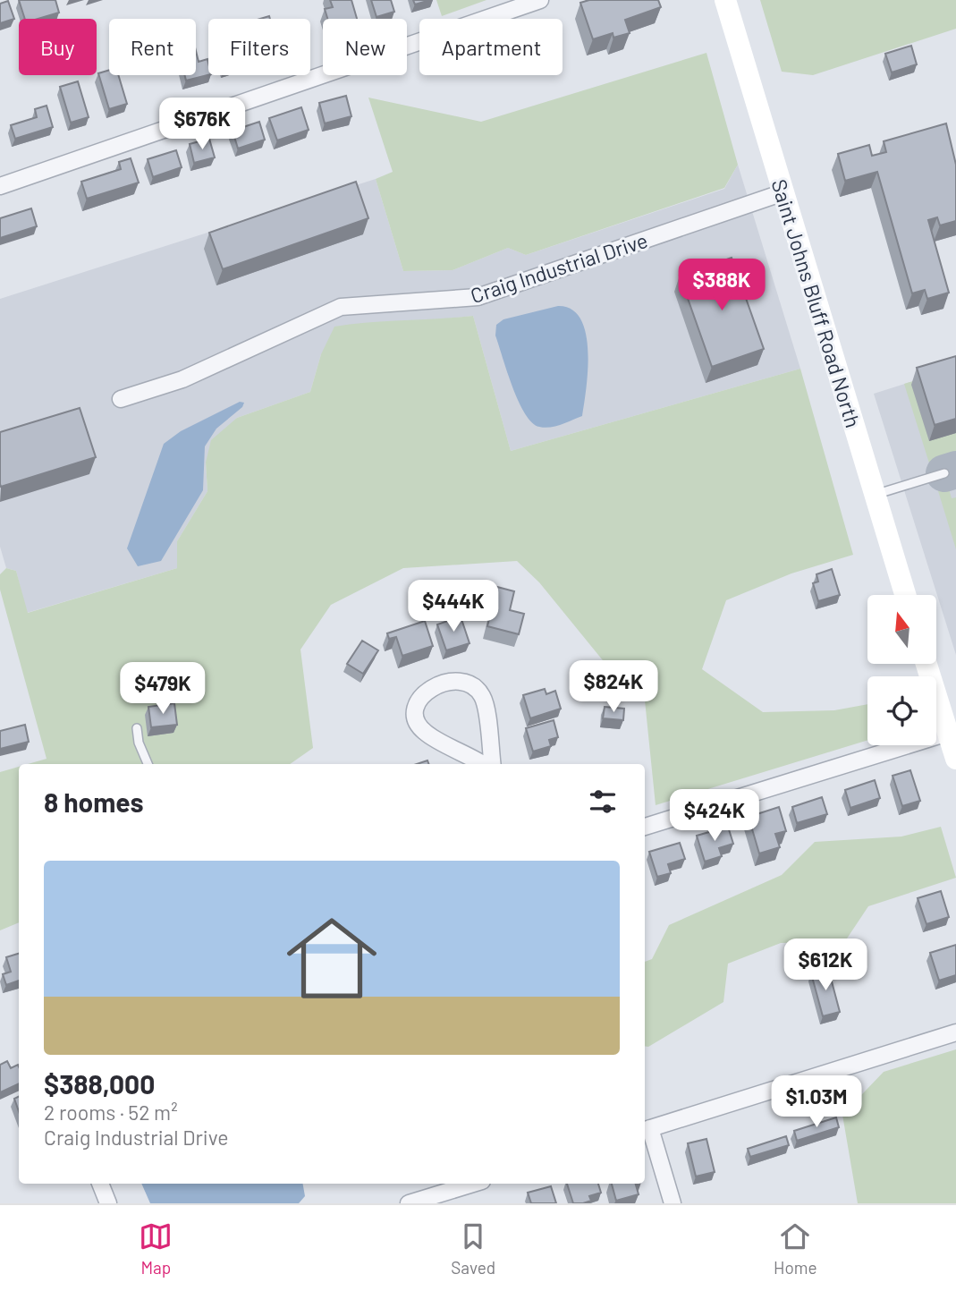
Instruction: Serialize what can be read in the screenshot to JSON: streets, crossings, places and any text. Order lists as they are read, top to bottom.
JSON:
{
  "streets": {
    "main road": ["Saint Johns Bluff Road North"],
    "street": ["Craig Industrial Drive"]
  },
  "crossings": [
    ["Craig Industrial Drive", "Saint Johns Bluff Road North"]
  ],
  "north": "top",
  "page": {
    "chip": [
      "Buy",
      "Rent",
      "Filters",
      "New",
      "Apartment"
    ],
    "price": [
      "$676K",
      "$388K",
      "$444K",
      "$824K",
      "$479K",
      "$424K",
      "$612K",
      "$1.03M"
    ],
    "heading": "8 homes",
    "list": [
      {
        "name": "$388,000",
        "note": "2 rooms · 52 m² · Craig Industrial Drive"
      }
    ],
    "tabs": ["Map", "Saved", "Home"]
  }
}
